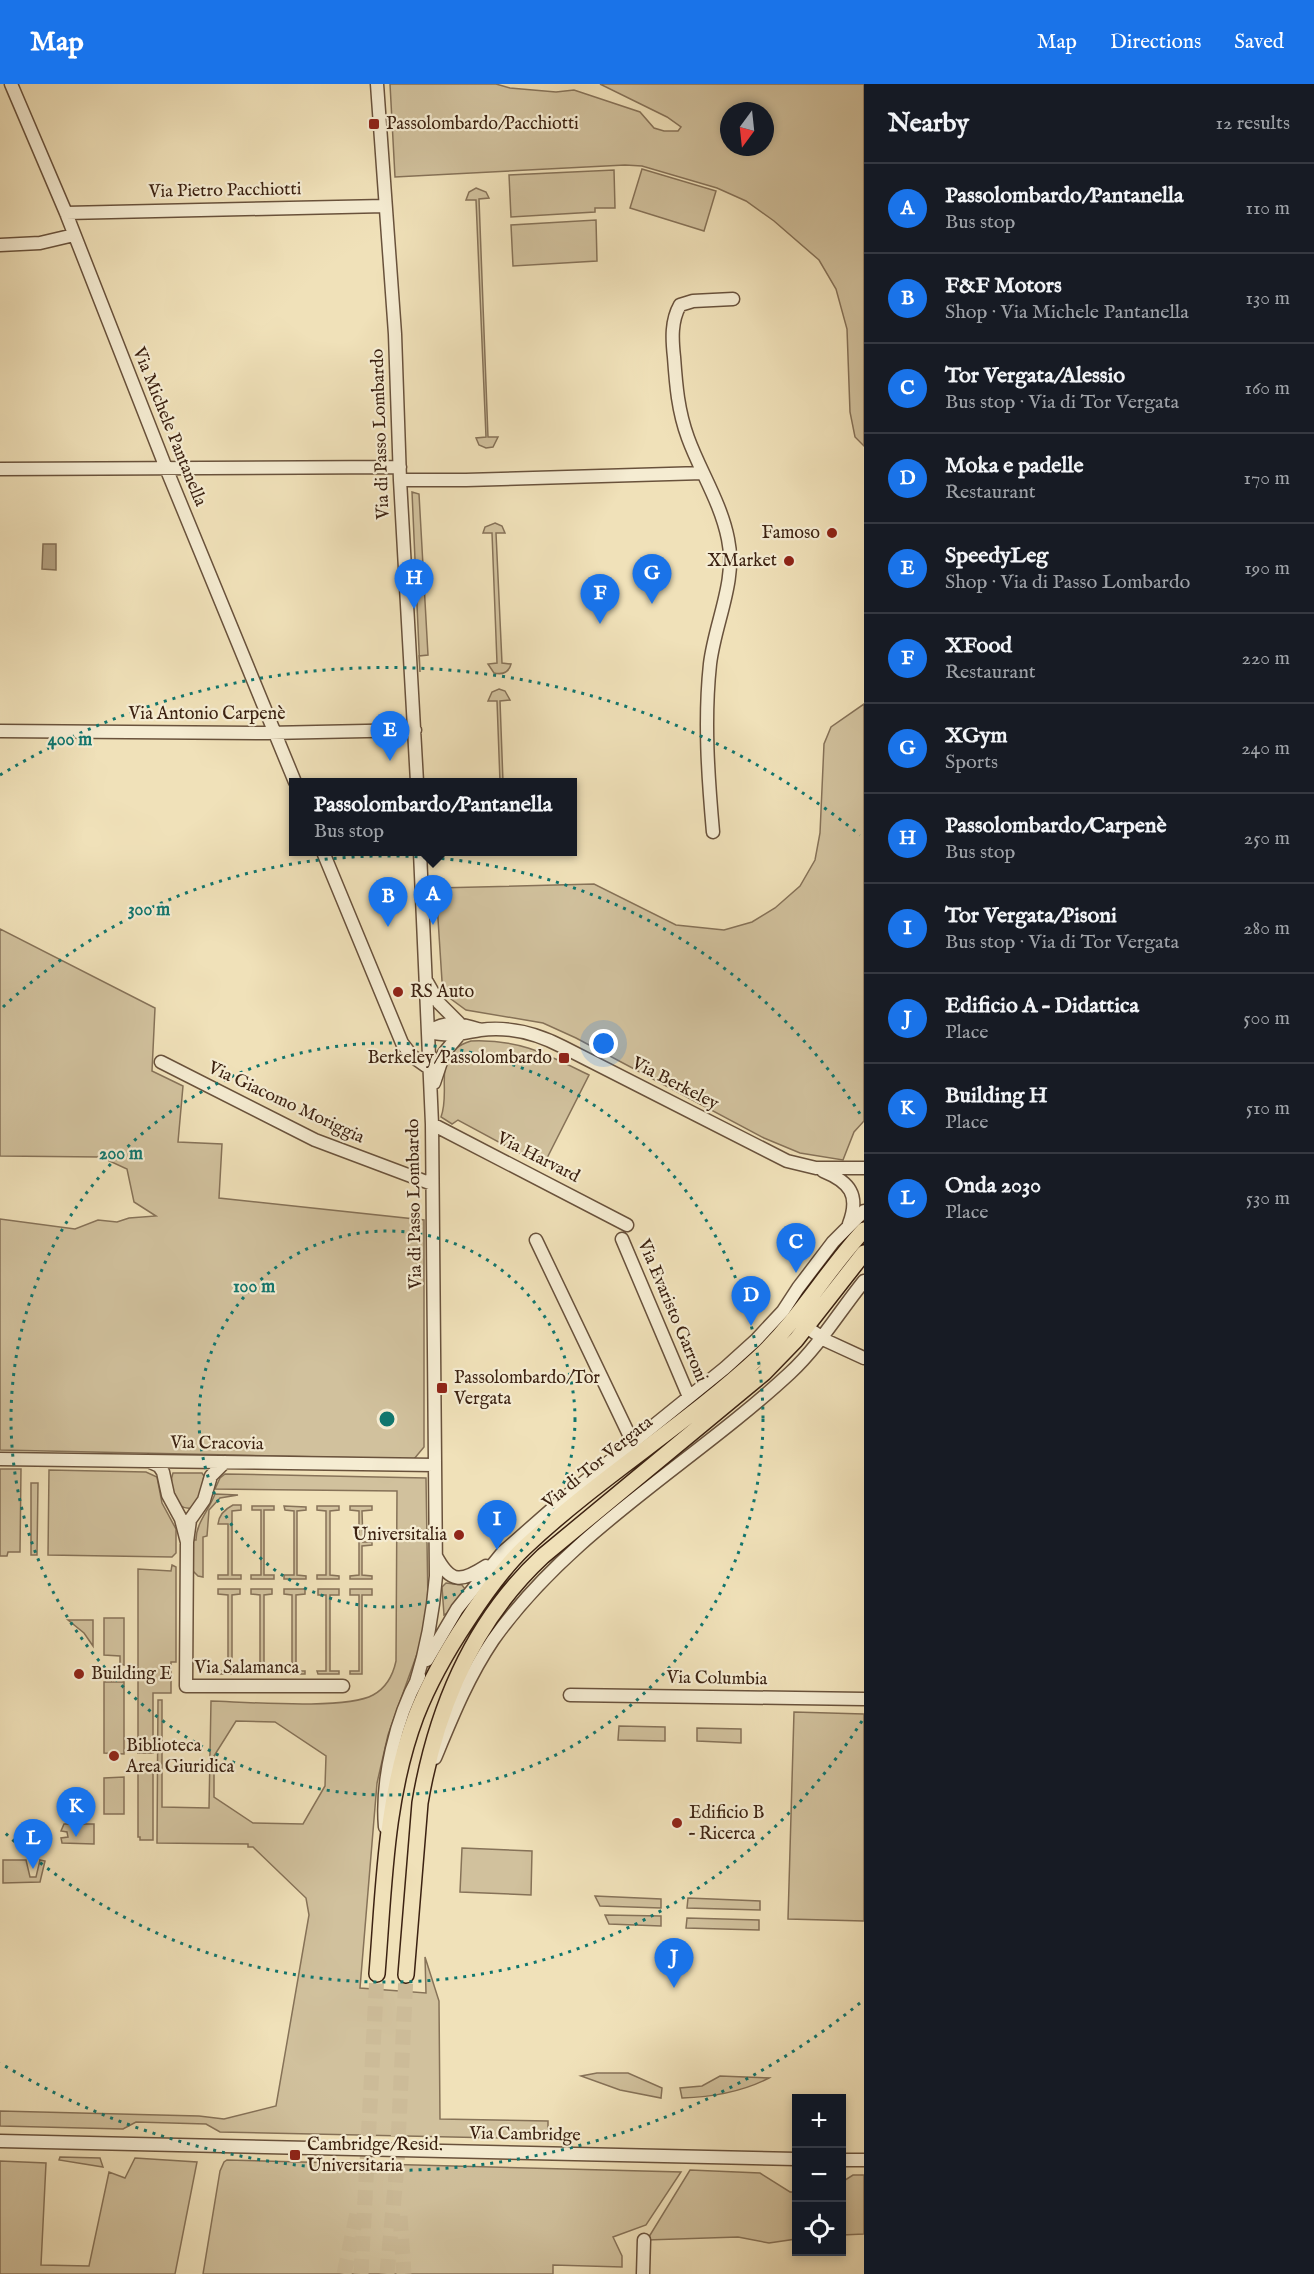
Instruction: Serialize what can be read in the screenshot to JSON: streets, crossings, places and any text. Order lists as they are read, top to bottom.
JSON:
{
  "streets": {
    "main road": ["Via di Tor Vergata"],
    "street": [
      "Via Pietro Pacchiotti",
      "Via Michele Pantanella",
      "Via di Passo Lombardo",
      "Via Antonio Carpenè",
      "Via Berkeley",
      "Via Giacomo Moriggia",
      "Via Harvard",
      "Via Evaristo Garroni",
      "Via Cracovia",
      "Via Salamanca",
      "Via Columbia",
      "Via Cambridge"
    ]
  },
  "crossings": [
    ["Via Pietro Pacchiotti", "Via Michele Pantanella"],
    ["Via Pietro Pacchiotti", "Via di Passo Lombardo"],
    ["Via Michele Pantanella", "Via Antonio Carpenè"],
    ["Via di Passo Lombardo", "Via Antonio Carpenè"],
    ["Via di Passo Lombardo", "Via Berkeley"],
    ["Via di Passo Lombardo", "Via Giacomo Moriggia"],
    ["Via di Passo Lombardo", "Via Harvard"],
    ["Via di Passo Lombardo", "Via Cracovia"],
    ["Via di Passo Lombardo", "Via di Tor Vergata"],
    ["Via Berkeley", "Via di Tor Vergata"],
    ["Via Evaristo Garroni", "Via di Tor Vergata"],
    ["Via Cracovia", "Via Salamanca"]
  ],
  "places": {
    "transit": [
      "Passolombardo/Pacchiotti",
      "Berkeley/Passolombardo",
      "Passolombardo/Tor Vergata",
      "Cambridge/Resid. Universitaria"
    ],
    "other": [
      "Famoso",
      "XMarket",
      "RS Auto",
      "Universitalia",
      "Building E",
      "Biblioteca Area Giuridica",
      "Edificio B – Ricerca"
    ]
  },
  "north": "bottom",
  "page": {
    "header": "Map",
    "nav": ["Map", "Directions", "Saved"],
    "heading": ["Nearby", "12 results"],
    "list": [
      {
        "mark": "A",
        "name": "Passolombardo/Pantanella",
        "note": "Bus stop",
        "value": "110 m"
      },
      {
        "mark": "B",
        "name": "F&F Motors",
        "note": "Shop · Via Michele Pantanella",
        "value": "130 m"
      },
      {
        "mark": "C",
        "name": "Tor Vergata/Alessio",
        "note": "Bus stop · Via di Tor Vergata",
        "value": "160 m"
      },
      {
        "mark": "D",
        "name": "Moka e padelle",
        "note": "Restaurant",
        "value": "170 m"
      },
      {
        "mark": "E",
        "name": "SpeedyLeg",
        "note": "Shop · Via di Passo Lombardo",
        "value": "190 m"
      },
      {
        "mark": "F",
        "name": "XFood",
        "note": "Restaurant",
        "value": "220 m"
      },
      {
        "mark": "G",
        "name": "XGym",
        "note": "Sports",
        "value": "240 m"
      },
      {
        "mark": "H",
        "name": "Passolombardo/Carpenè",
        "note": "Bus stop",
        "value": "250 m"
      },
      {
        "mark": "I",
        "name": "Tor Vergata/Pisoni",
        "note": "Bus stop · Via di Tor Vergata",
        "value": "280 m"
      },
      {
        "mark": "J",
        "name": "Edificio A – Didattica",
        "note": "Place",
        "value": "500 m"
      },
      {
        "mark": "K",
        "name": "Building H",
        "note": "Place",
        "value": "510 m"
      },
      {
        "mark": "L",
        "name": "Onda 2030",
        "note": "Place",
        "value": "530 m"
      }
    ],
    "pins": [
      "G",
      "H",
      "F",
      "E",
      "A",
      "B",
      "C",
      "D",
      "I",
      "K",
      "L",
      "J"
    ],
    "popup": ["Passolombardo/Pantanella", "Bus stop"],
    "map_buttons": ["+", "−"]
  },
  "rings": [
    "400 m",
    "300 m",
    "200 m",
    "100 m"
  ]
}
